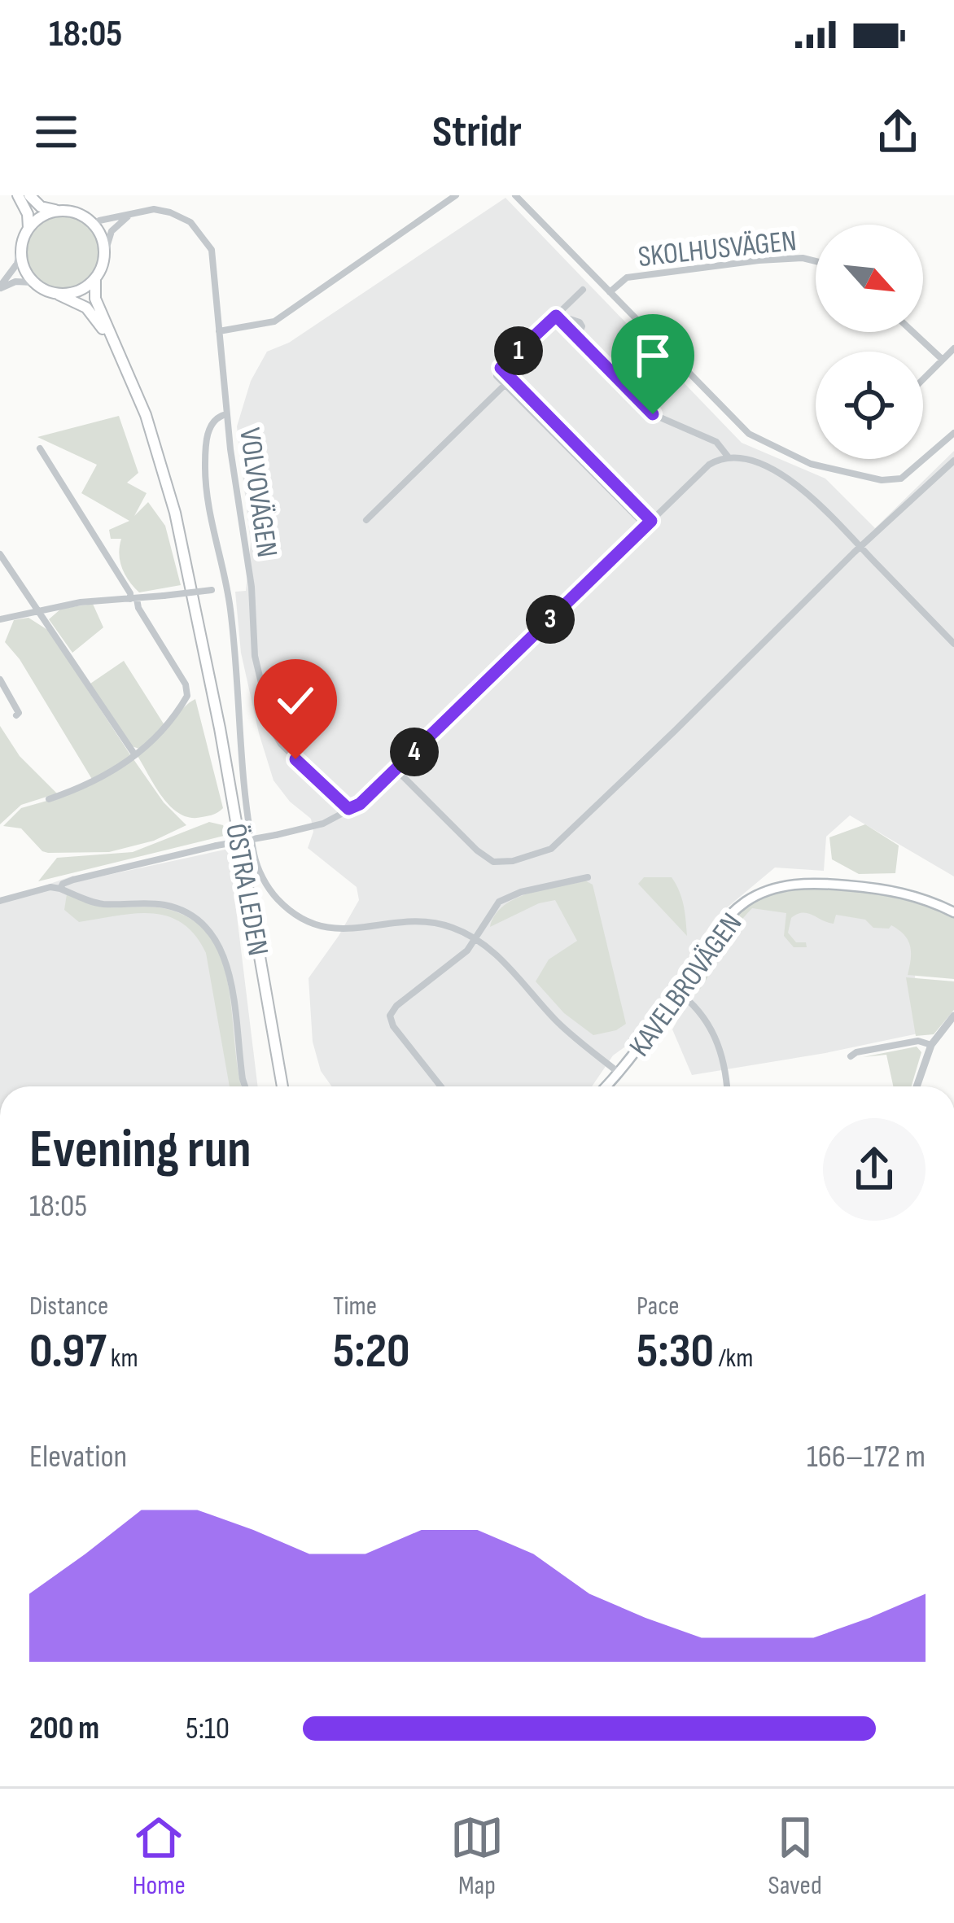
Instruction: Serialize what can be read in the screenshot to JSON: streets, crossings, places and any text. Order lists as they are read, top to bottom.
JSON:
{
  "streets": {
    "highway": ["ÖSTRA LEDEN"],
    "main road": ["KAVELBROVÄGEN"],
    "street": ["SKOLHUSVÄGEN", "VOLVOVÄGEN"]
  },
  "crossings": [
    ["VOLVOVÄGEN", "ÖSTRA LEDEN"]
  ],
  "north": "bottom right",
  "page": {
    "status": "18:05",
    "header": "Stridr",
    "pins": ["1", "3", "4"],
    "heading": ["Evening run", "18:05"],
    "stats": [
      ["Distance", "0.97 km"],
      ["Time", "5:20"],
      ["Pace", "5:30 /km"]
    ],
    "chart": ["Elevation", "166–172 m"],
    "list": [
      {
        "name": "200 m",
        "note": "5:10"
      }
    ],
    "tabs": ["Home", "Map", "Saved"]
  }
}
